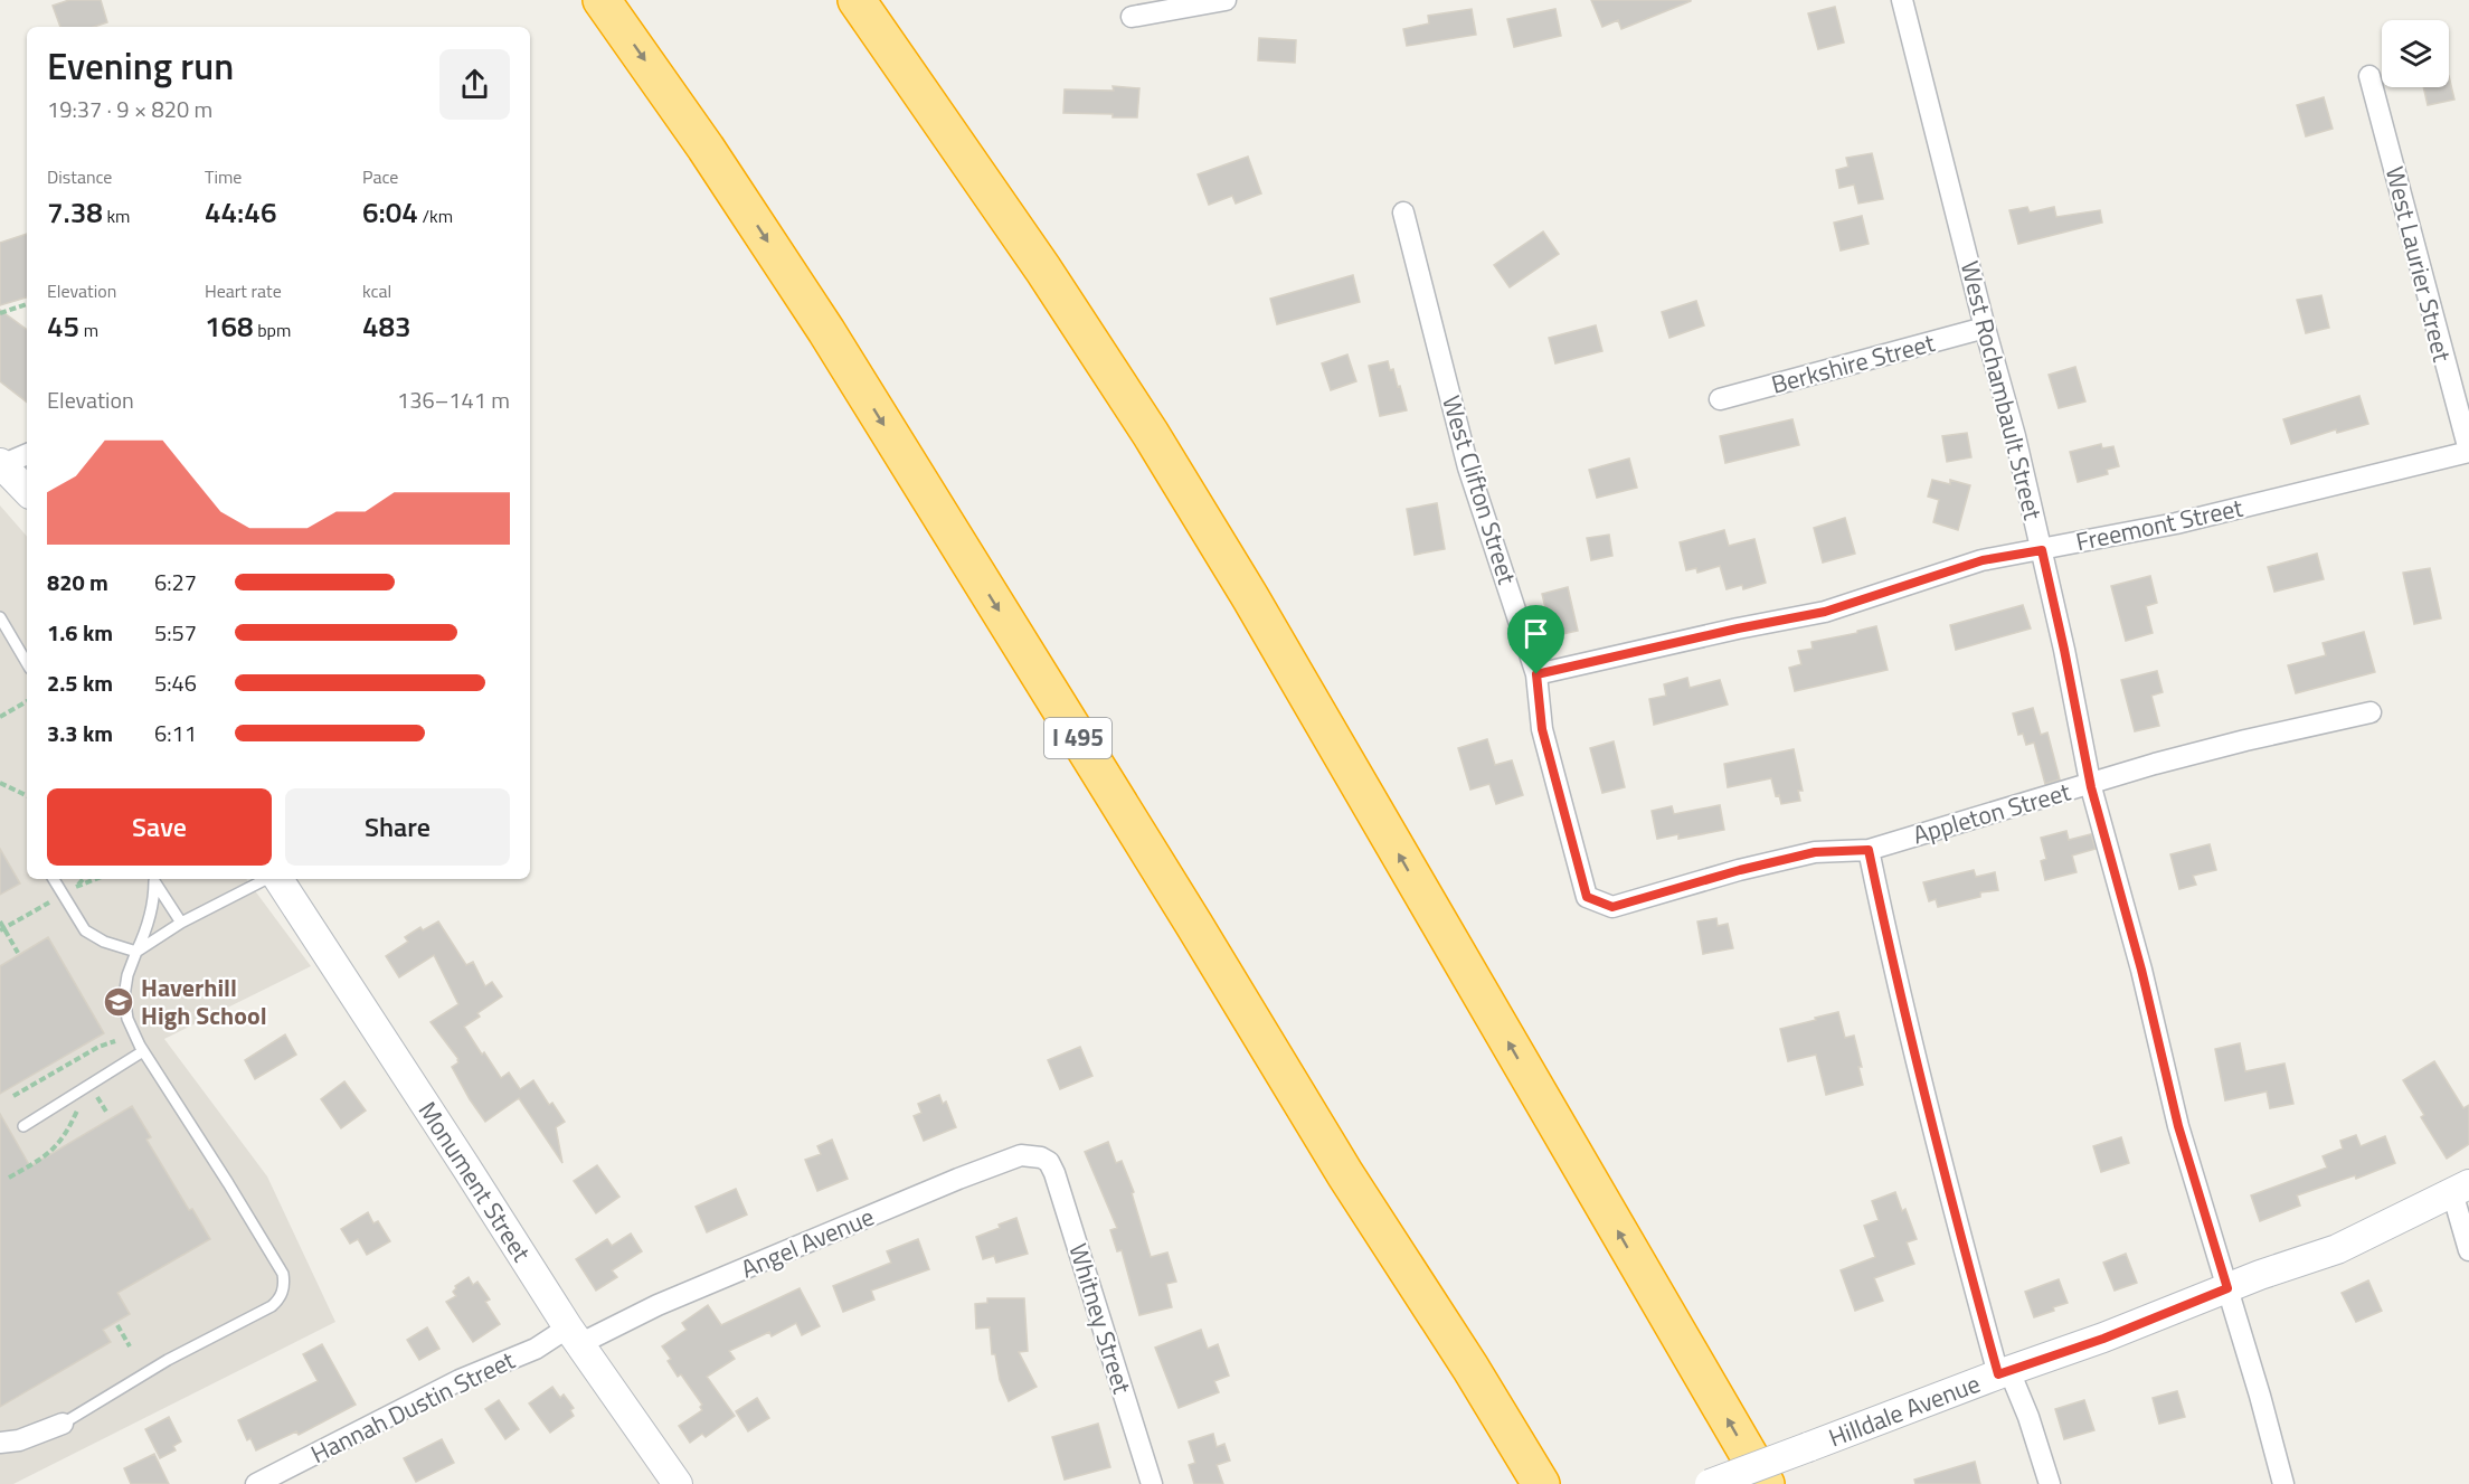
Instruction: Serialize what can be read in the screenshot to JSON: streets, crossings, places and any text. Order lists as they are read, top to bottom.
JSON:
{
  "streets": {
    "highway": ["I 495"],
    "main road": ["Monument Street", "Hilldale Avenue"],
    "street": [
      "West Laurier Street",
      "Berkshire Street",
      "West Rochambault Street",
      "West Clifton Street",
      "Freemont Street",
      "Appleton Street",
      "Angel Avenue",
      "Whitney Street",
      "Hannah Dustin Street"
    ]
  },
  "crossings": [
    ["West Laurier Street", "Freemont Street"],
    ["Berkshire Street", "West Rochambault Street"],
    ["West Rochambault Street", "Freemont Street"],
    ["West Rochambault Street", "Appleton Street"],
    ["West Rochambault Street", "Hilldale Avenue"],
    ["West Clifton Street", "Freemont Street"],
    ["West Clifton Street", "Appleton Street"],
    ["Monument Street", "Angel Avenue"],
    ["Monument Street", "Hannah Dustin Street"],
    ["Angel Avenue", "Whitney Street"],
    ["Angel Avenue", "Hannah Dustin Street"]
  ],
  "places": {
    "school or university": ["Haverhill High School"]
  },
  "page": {
    "heading": ["Evening run", "19:37 · 9 × 820 m"],
    "stats": [
      ["Distance", "7.38 km"],
      ["Time", "44:46"],
      ["Pace", "6:04 /km"],
      ["Elevation", "45 m"],
      ["Heart rate", "168 bpm"],
      ["kcal", "483"]
    ],
    "chart": ["Elevation", "136–141 m"],
    "list": [
      {
        "name": "820 m",
        "note": "6:27"
      },
      {
        "name": "1.6 km",
        "note": "5:57"
      },
      {
        "name": "2.5 km",
        "note": "5:46"
      },
      {
        "name": "3.3 km",
        "note": "6:11"
      }
    ],
    "buttons": ["Save", "Share"]
  }
}
